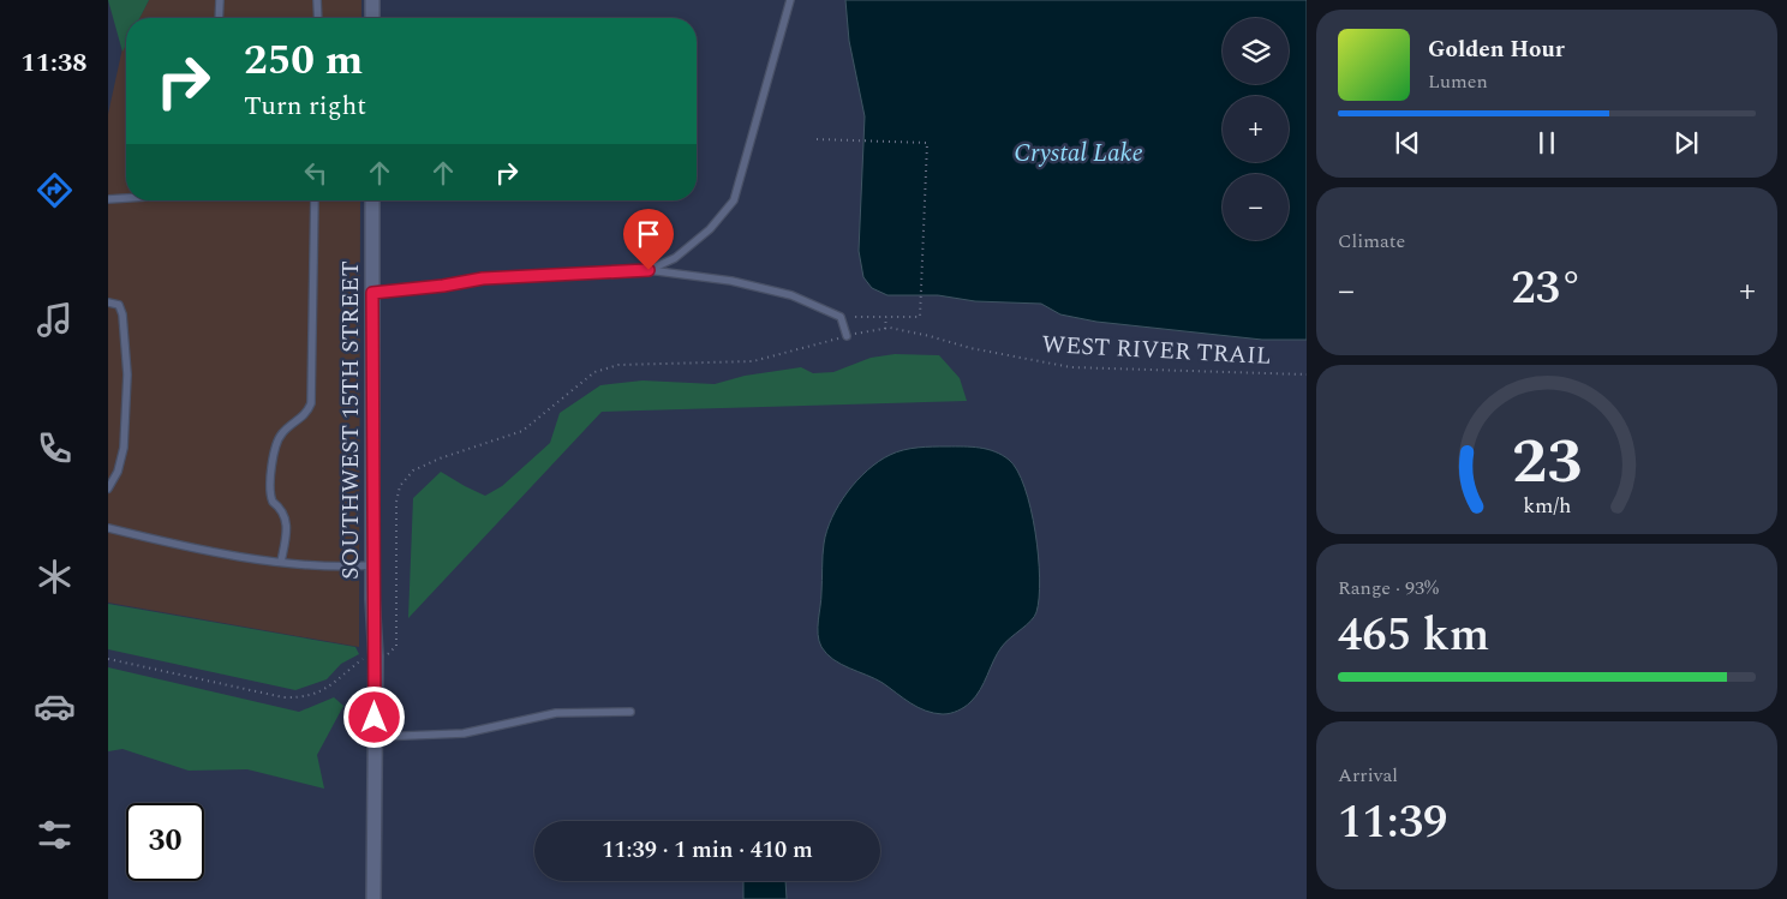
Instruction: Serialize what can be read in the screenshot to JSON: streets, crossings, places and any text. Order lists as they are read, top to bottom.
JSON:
{
  "streets": {
    "street": ["SOUTHWEST 15TH STREET"],
    "path": ["WEST RIVER TRAIL"]
  },
  "crossings": [
    ["WEST RIVER TRAIL", "SOUTHWEST 15TH STREET"]
  ],
  "water": ["Crystal Lake"],
  "page": {
    "tabs": "11:38",
    "map_buttons": ["+", "−"],
    "turn": ["250 m", "Turn right"],
    "song": ["Golden Hour", "Lumen"],
    "tile": [
      "Climate",
      ["Range · 93%", "465 km"],
      ["Arrival", "11:39"]
    ],
    "heat": ["−", "23°", "+"],
    "limit": "30",
    "trip": "11:39 · 1 min · 410 m",
    "gauge": ["23", "km/h"]
  }
}
